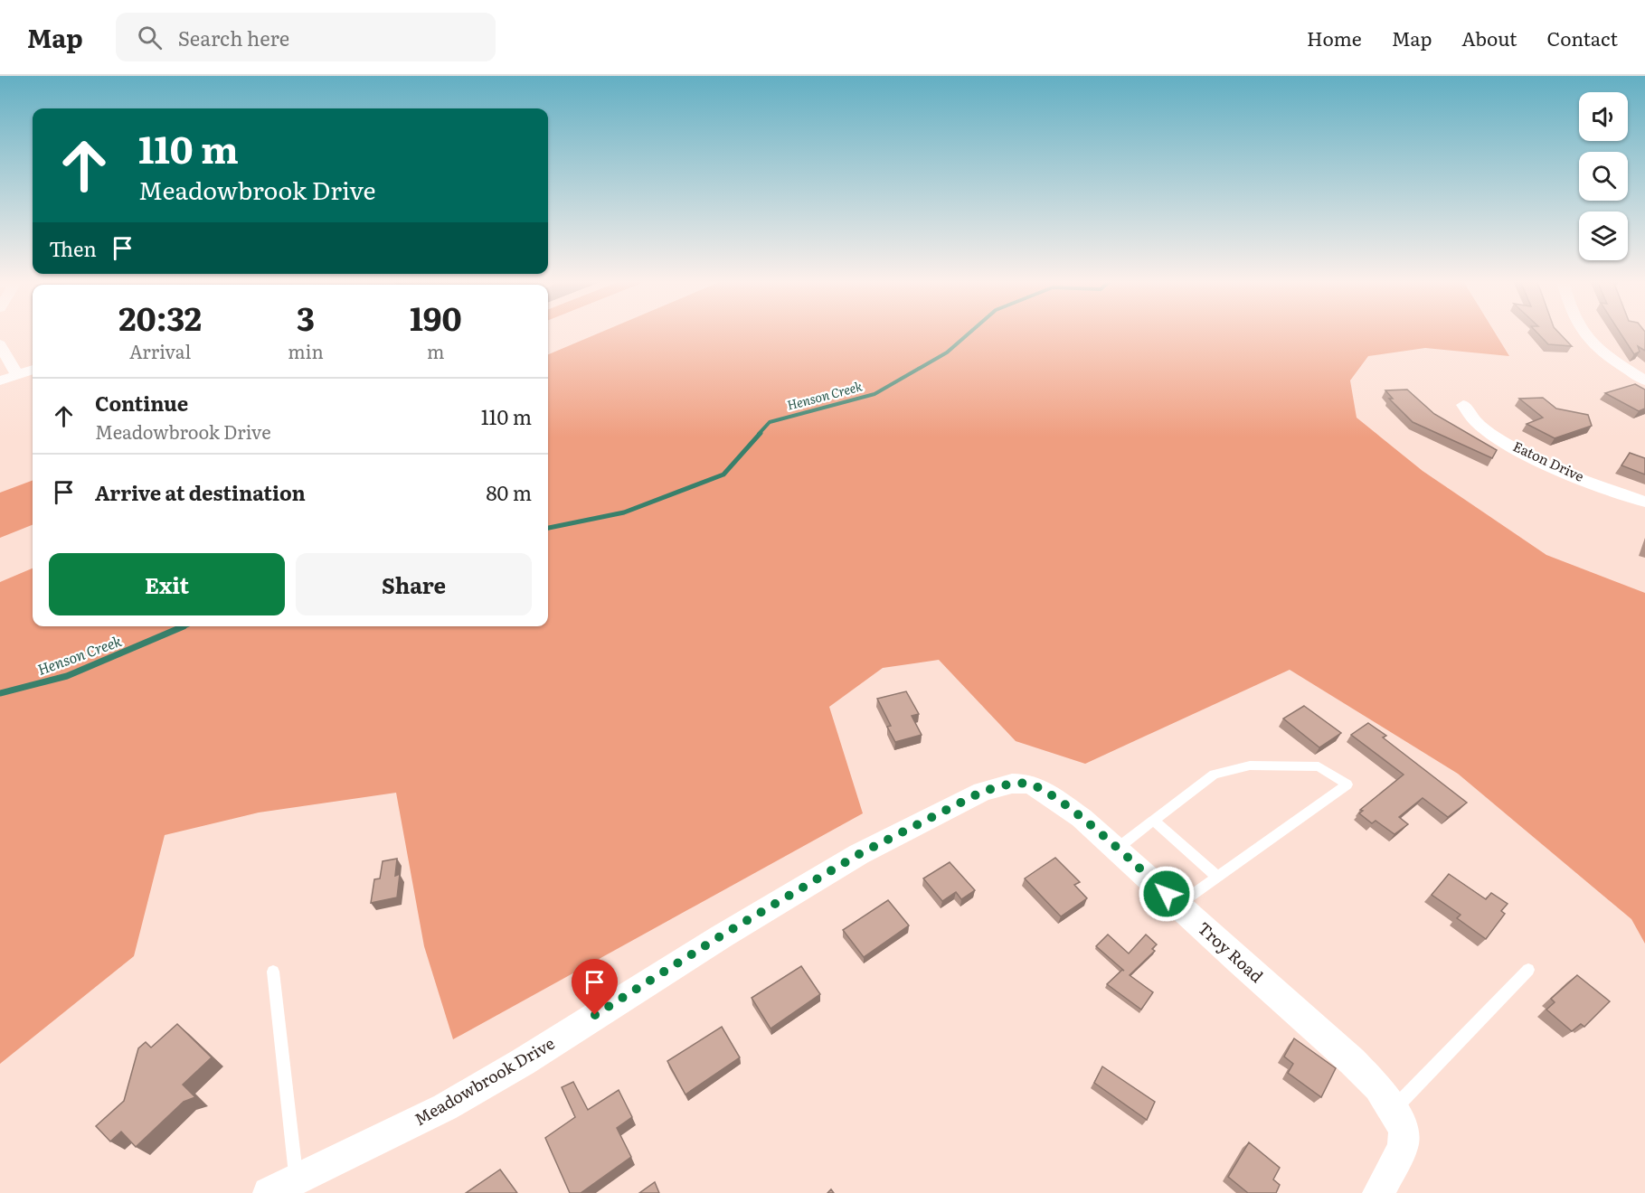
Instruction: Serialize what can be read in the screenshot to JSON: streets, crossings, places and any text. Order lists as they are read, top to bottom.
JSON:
{
  "streets": {
    "street": ["Eaton Drive", "Troy Road", "Meadowbrook Drive"]
  },
  "crossings": [
    ["Troy Road", "Meadowbrook Drive"]
  ],
  "water": ["Henson Creek"],
  "page": {
    "header": "Map",
    "search": "Search here",
    "nav": [
      "Home",
      "Map",
      "About",
      "Contact"
    ],
    "turn": ["110 m", "Meadowbrook Drive"],
    "then": "Then",
    "eta": [
      "20:32",
      "Arrival",
      "3",
      "min",
      "190",
      "m"
    ],
    "list": [
      {
        "name": "Continue",
        "note": "Meadowbrook Drive",
        "value": "110 m"
      },
      {
        "name": "Arrive at destination",
        "value": "80 m"
      }
    ],
    "buttons": ["Exit", "Share"]
  }
}
